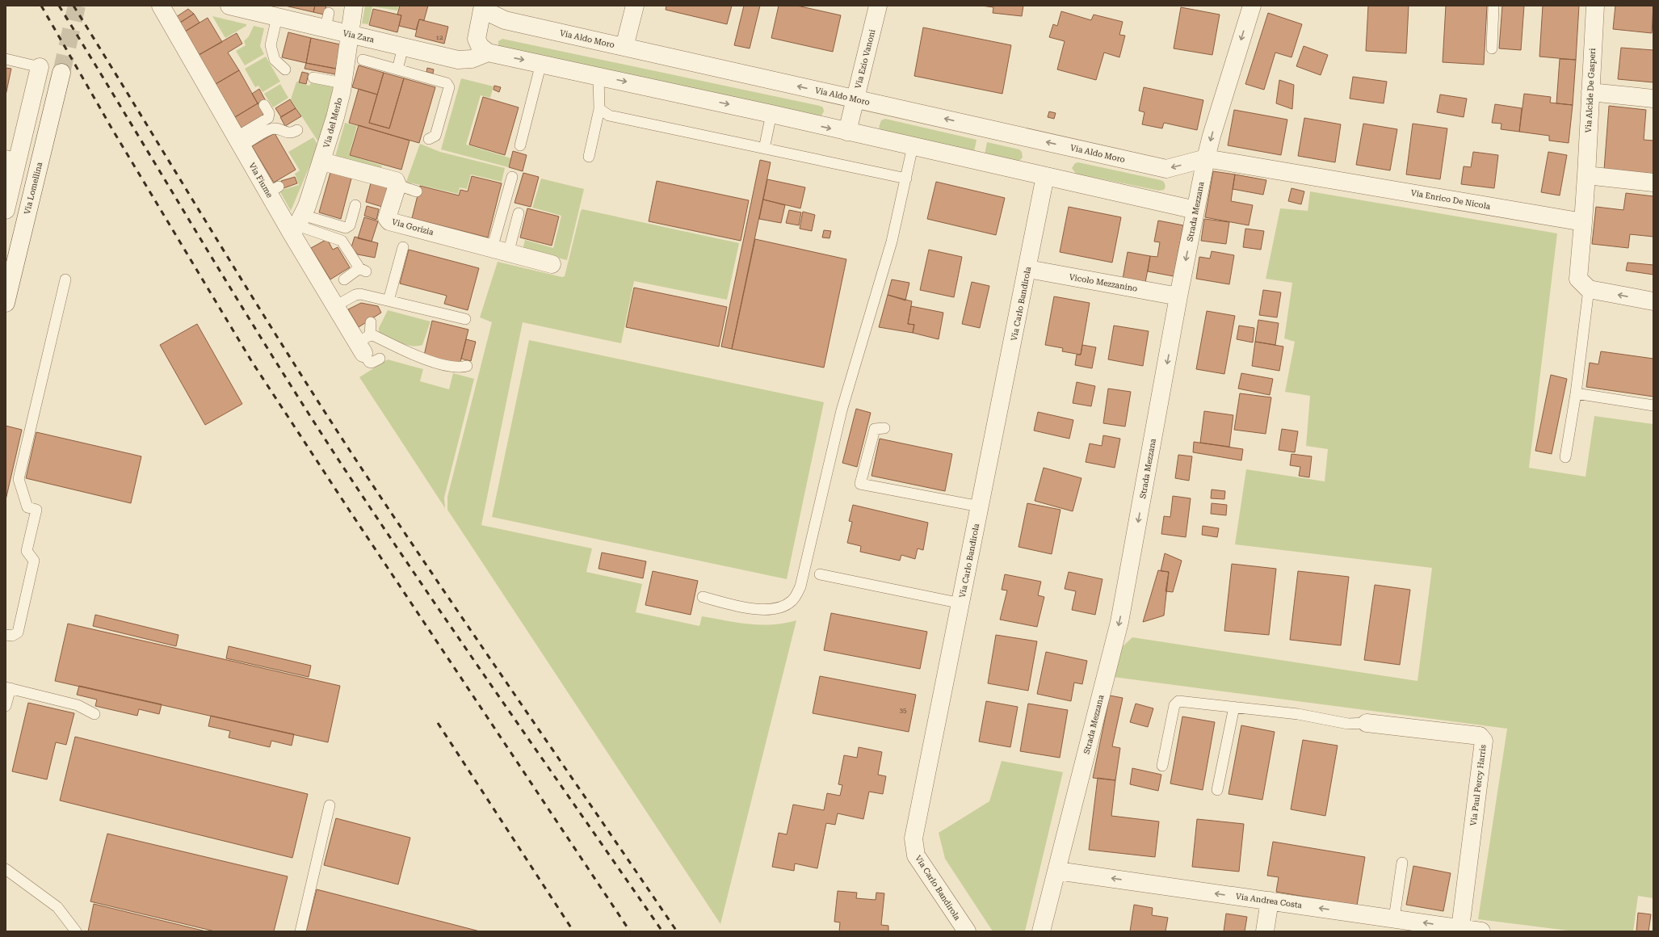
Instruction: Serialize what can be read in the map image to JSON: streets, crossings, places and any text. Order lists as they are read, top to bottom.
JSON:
{
  "streets": {
    "street": [
      "Via Zara",
      "Via Aldo Moro",
      "Via Ezio Vanoni",
      "Via Alcide De Gasperi",
      "Via del Merlo",
      "Via Fiume",
      "Via Lomellina",
      "Via Enrico De Nicola",
      "Strada Mezzana",
      "Via Gorizia",
      "Vicolo Mezzanino",
      "Via Carlo Bandirola",
      "Via Paul Percy Harris",
      "Via Andrea Costa"
    ]
  },
  "crossings": [
    ["Via Zara", "Via del Merlo"],
    ["Via Aldo Moro", "Via Ezio Vanoni"],
    ["Via Aldo Moro", "Via Enrico De Nicola"],
    ["Via Aldo Moro", "Strada Mezzana"],
    ["Via del Merlo", "Via Fiume"],
    ["Via Enrico De Nicola", "Strada Mezzana"],
    ["Strada Mezzana", "Vicolo Mezzanino"],
    ["Strada Mezzana", "Via Andrea Costa"],
    ["Vicolo Mezzanino", "Via Carlo Bandirola"],
    ["Via Paul Percy Harris", "Via Andrea Costa"]
  ],
  "one_way": ["Strada Mezzana", "Via Andrea Costa"],
  "house_numbers": ["12", "35"]
}
